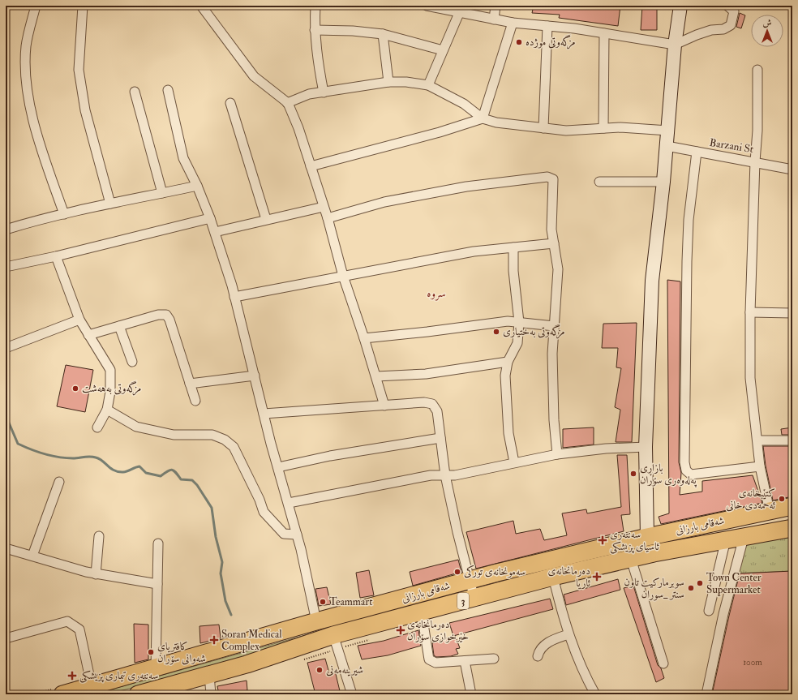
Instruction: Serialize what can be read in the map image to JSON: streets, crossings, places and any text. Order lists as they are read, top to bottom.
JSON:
{
  "streets": {
    "highway": ["شەقامی بارزانی", "3"],
    "street": ["Barzani St"]
  },
  "districts": ["سروە"],
  "places": {
    "other": [
      "مزگەوتی موژدە",
      "مزگەوتی بەختیاری",
      "مزگەوتی بەهەشت",
      "بازاڕی پەلەوەری سۆران",
      "کتێبخانەی ئەحمەدی خانی",
      "سەمونخانەی تورکی",
      "Town Center Supermarket",
      "سوبرماركيت تاون سنتر _سوران",
      "Teammart",
      "کافتریای شەوانی سۆران",
      "شیرینەمەنی"
    ],
    "health": [
      "سەنتەری ئاسیای پزیشکی",
      "دەرمانخانەی ئاریا",
      "دەرمانخانەی خێرخوازی سۆران",
      "Soran Medical Complex",
      "سەنتەری تیماری پزیشکی"
    ]
  },
  "house_numbers": ["100m"],
  "north": "top"
}
